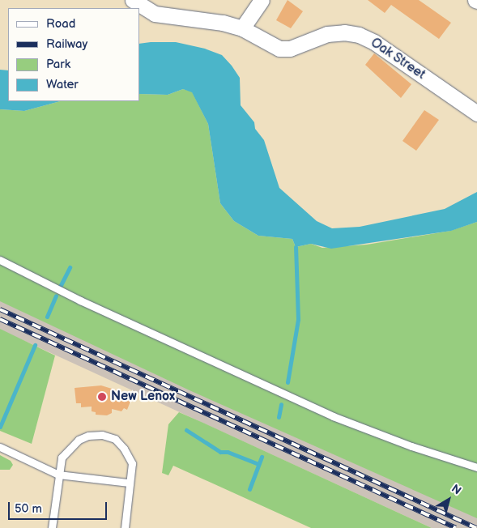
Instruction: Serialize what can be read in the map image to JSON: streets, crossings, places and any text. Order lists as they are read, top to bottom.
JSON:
{
  "streets": {
    "street": ["Oak Street"]
  },
  "places": ["New Lenox"],
  "legend": [
    "Road",
    "Railway",
    "Park",
    "Water"
  ],
  "scale_bar": "50 m",
  "north": "top right"
}
